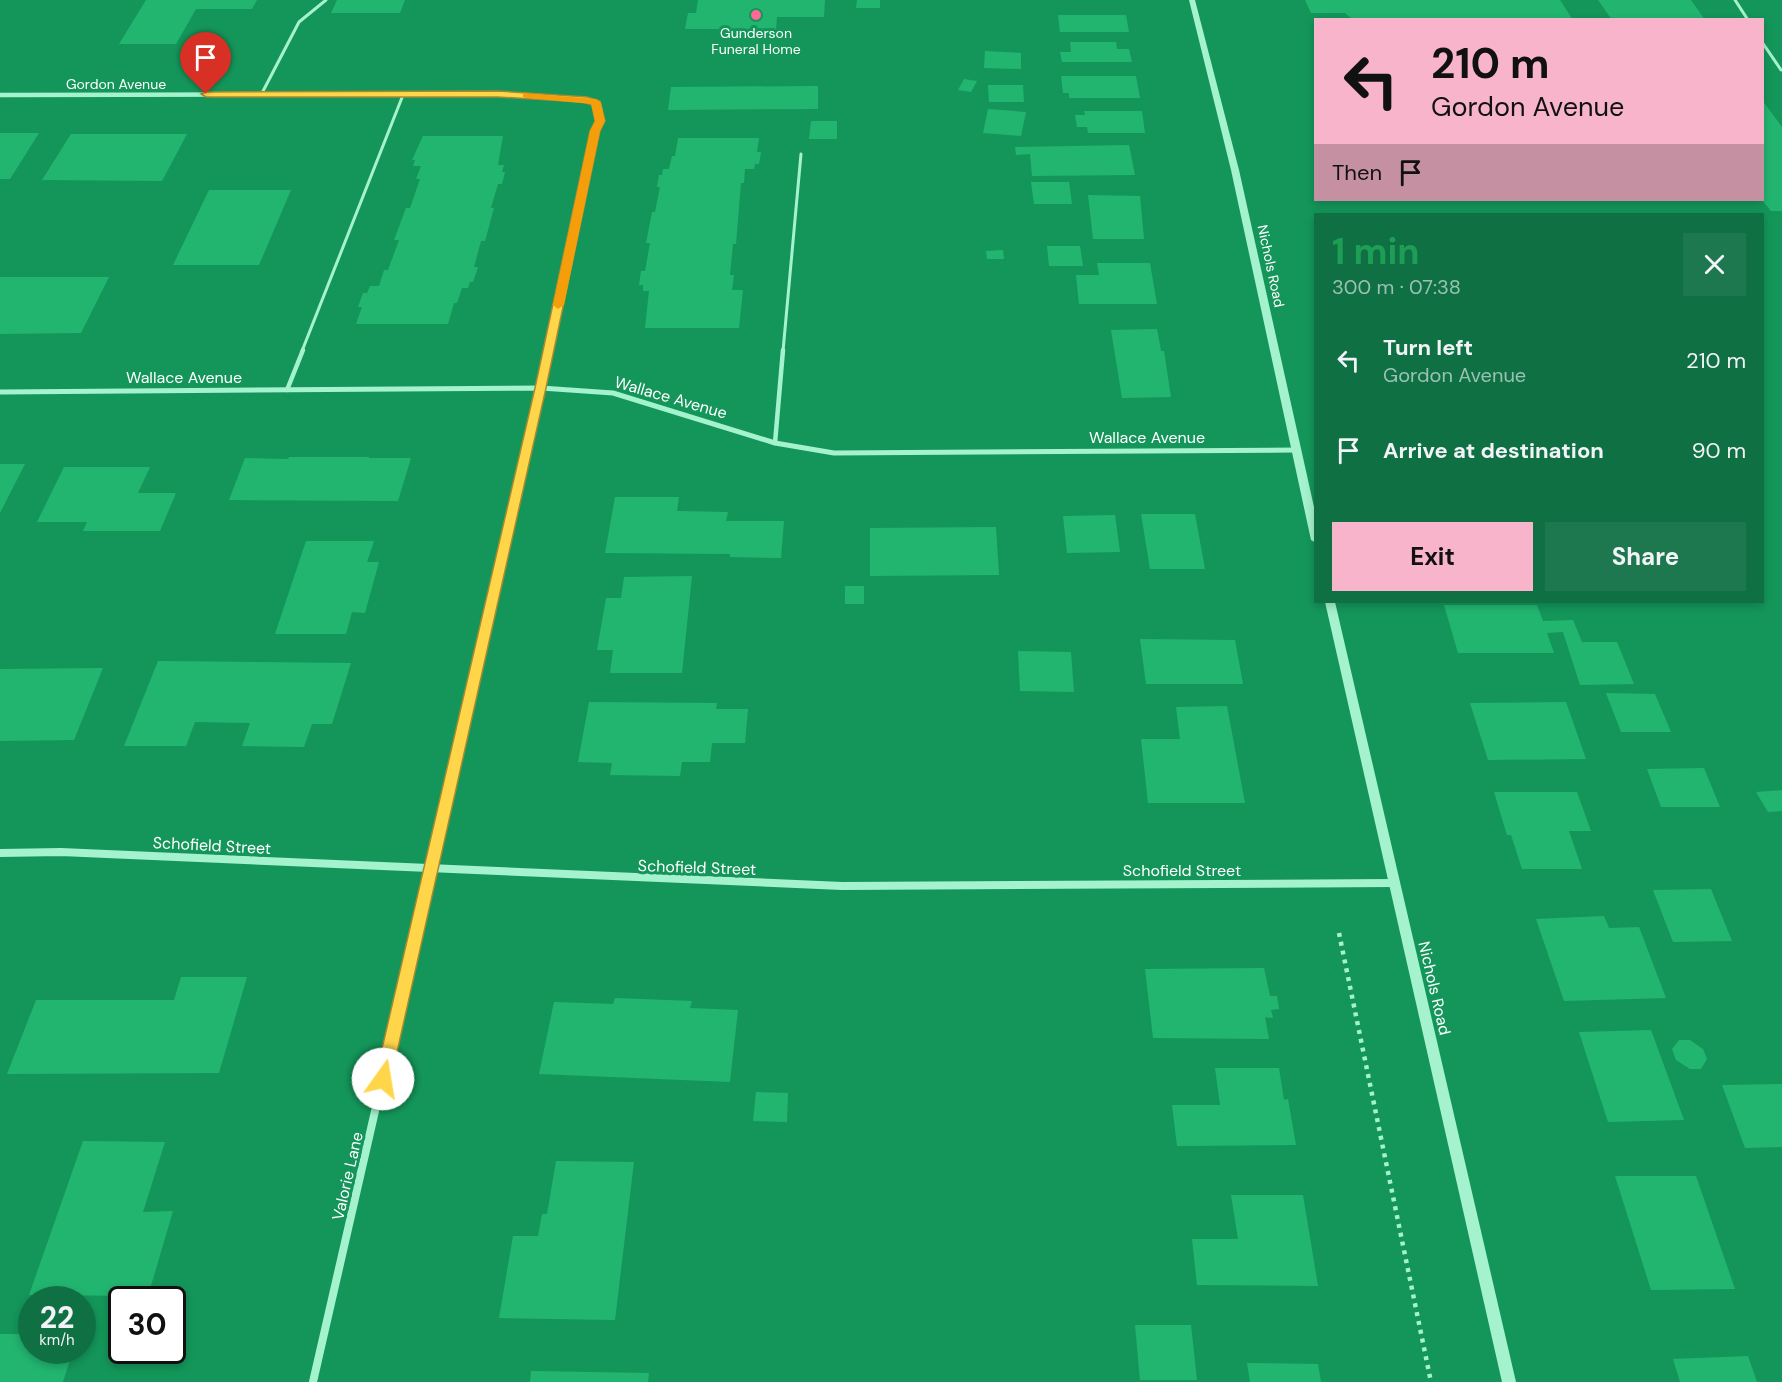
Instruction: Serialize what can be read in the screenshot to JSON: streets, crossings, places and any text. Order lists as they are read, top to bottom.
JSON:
{
  "streets": {
    "street": [
      "Gordon Avenue",
      "Nichols Road",
      "Wallace Avenue",
      "Schofield Street",
      "Valorie Lane"
    ]
  },
  "crossings": [
    ["Gordon Avenue", "Valorie Lane"],
    ["Nichols Road", "Wallace Avenue"],
    ["Nichols Road", "Schofield Street"],
    ["Wallace Avenue", "Valorie Lane"],
    ["Schofield Street", "Valorie Lane"]
  ],
  "places": ["Gunderson Funeral Home"],
  "page": {
    "turn": ["210 m", "Gordon Avenue"],
    "then": "Then",
    "heading": ["1 min", "300 m · 07:38"],
    "list": [
      {
        "name": "Turn left",
        "note": "Gordon Avenue",
        "value": "210 m"
      },
      {
        "name": "Arrive at destination",
        "value": "90 m"
      }
    ],
    "buttons": ["Exit", "Share"],
    "speed": "22 km/h",
    "limit": "30"
  }
}
